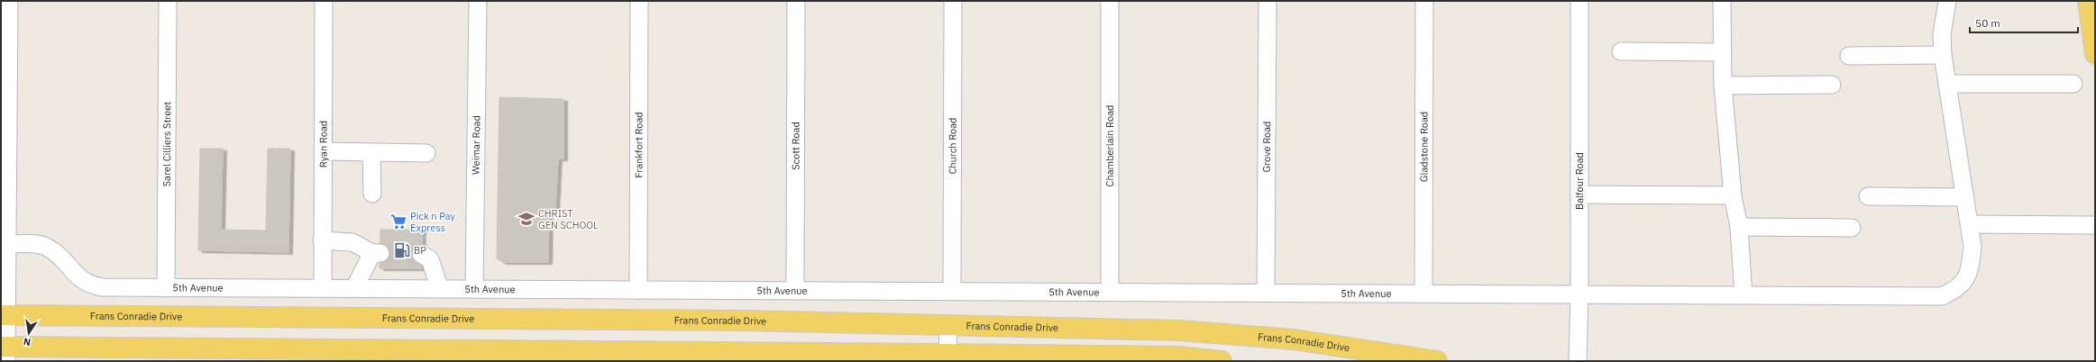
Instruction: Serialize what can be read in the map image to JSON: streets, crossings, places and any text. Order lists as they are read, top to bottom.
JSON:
{
  "streets": {
    "main road": ["Frans Conradie Drive"],
    "street": [
      "Sarel Cilliers Street",
      "Ryan Road",
      "Weimar Road",
      "Frankfort Road",
      "Scott Road",
      "Church Road",
      "Chamberlain Road",
      "Grove Road",
      "Gladstone Road",
      "Balfour Road",
      "5th Avenue"
    ]
  },
  "crossings": [
    ["Sarel Cilliers Street", "5th Avenue"],
    ["Ryan Road", "5th Avenue"],
    ["Weimar Road", "5th Avenue"],
    ["Frankfort Road", "5th Avenue"],
    ["Scott Road", "5th Avenue"],
    ["Church Road", "5th Avenue"],
    ["Chamberlain Road", "5th Avenue"],
    ["Grove Road", "5th Avenue"],
    ["Gladstone Road", "5th Avenue"],
    ["Balfour Road", "5th Avenue"]
  ],
  "places": {
    "school or university": ["CHRIST GEN SCHOOL"],
    "supermarket": ["Pick n Pay Express"],
    "fuel station": ["BP"]
  },
  "scale_bar": "50 m",
  "north": "bottom"
}
